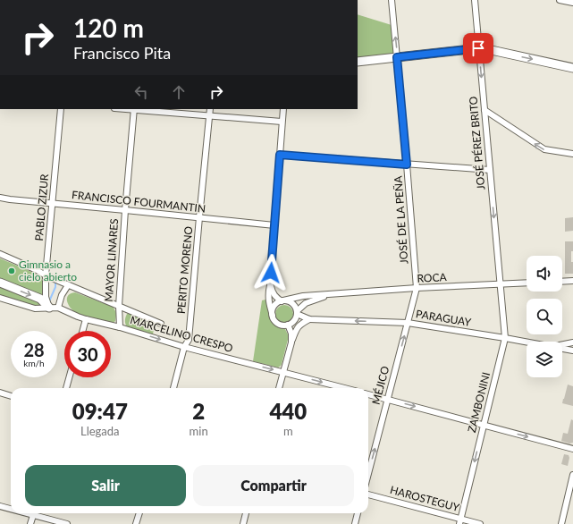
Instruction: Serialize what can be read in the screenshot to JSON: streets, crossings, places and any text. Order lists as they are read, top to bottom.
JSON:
{
  "streets": {
    "street": [
      "JOSÉ PÉREZ BRITO",
      "FRANCISCO FOURMANTIN",
      "PABLO ZIZUR",
      "JOSÉ DE LA PEÑA",
      "MAYOR LINARES",
      "PERITO MORENO",
      "ROCA",
      "PARAGUAY",
      "MARCELINO CRESPO",
      "MÉJICO",
      "ZAMBONINI",
      "HAROSTEGUY"
    ]
  },
  "crossings": [
    ["JOSÉ PÉREZ BRITO", "ROCA"],
    ["JOSÉ PÉREZ BRITO", "ZAMBONINI"],
    ["FRANCISCO FOURMANTIN", "PABLO ZIZUR"],
    ["FRANCISCO FOURMANTIN", "MAYOR LINARES"],
    ["FRANCISCO FOURMANTIN", "PERITO MORENO"],
    ["PABLO ZIZUR", "MARCELINO CRESPO"],
    ["JOSÉ DE LA PEÑA", "ROCA"],
    ["JOSÉ DE LA PEÑA", "MÉJICO"],
    ["MAYOR LINARES", "MARCELINO CRESPO"],
    ["PERITO MORENO", "MARCELINO CRESPO"],
    ["ROCA", "MÉJICO"],
    ["ROCA", "ZAMBONINI"],
    ["PARAGUAY", "MÉJICO"],
    ["PARAGUAY", "ZAMBONINI"],
    ["ZAMBONINI", "HAROSTEGUY"]
  ],
  "one_way": [
    "JOSÉ PÉREZ BRITO",
    "PARAGUAY",
    "MARCELINO CRESPO",
    "MÉJICO",
    "ZAMBONINI"
  ],
  "places": ["Gimnasio a cielo abierto"],
  "page": {
    "turn": ["120 m", "Francisco Pita"],
    "speed": "28 km/h",
    "limit": "30",
    "eta": [
      "09:47",
      "Llegada",
      "2",
      "min",
      "440",
      "m"
    ],
    "buttons": ["Salir", "Compartir"]
  }
}
